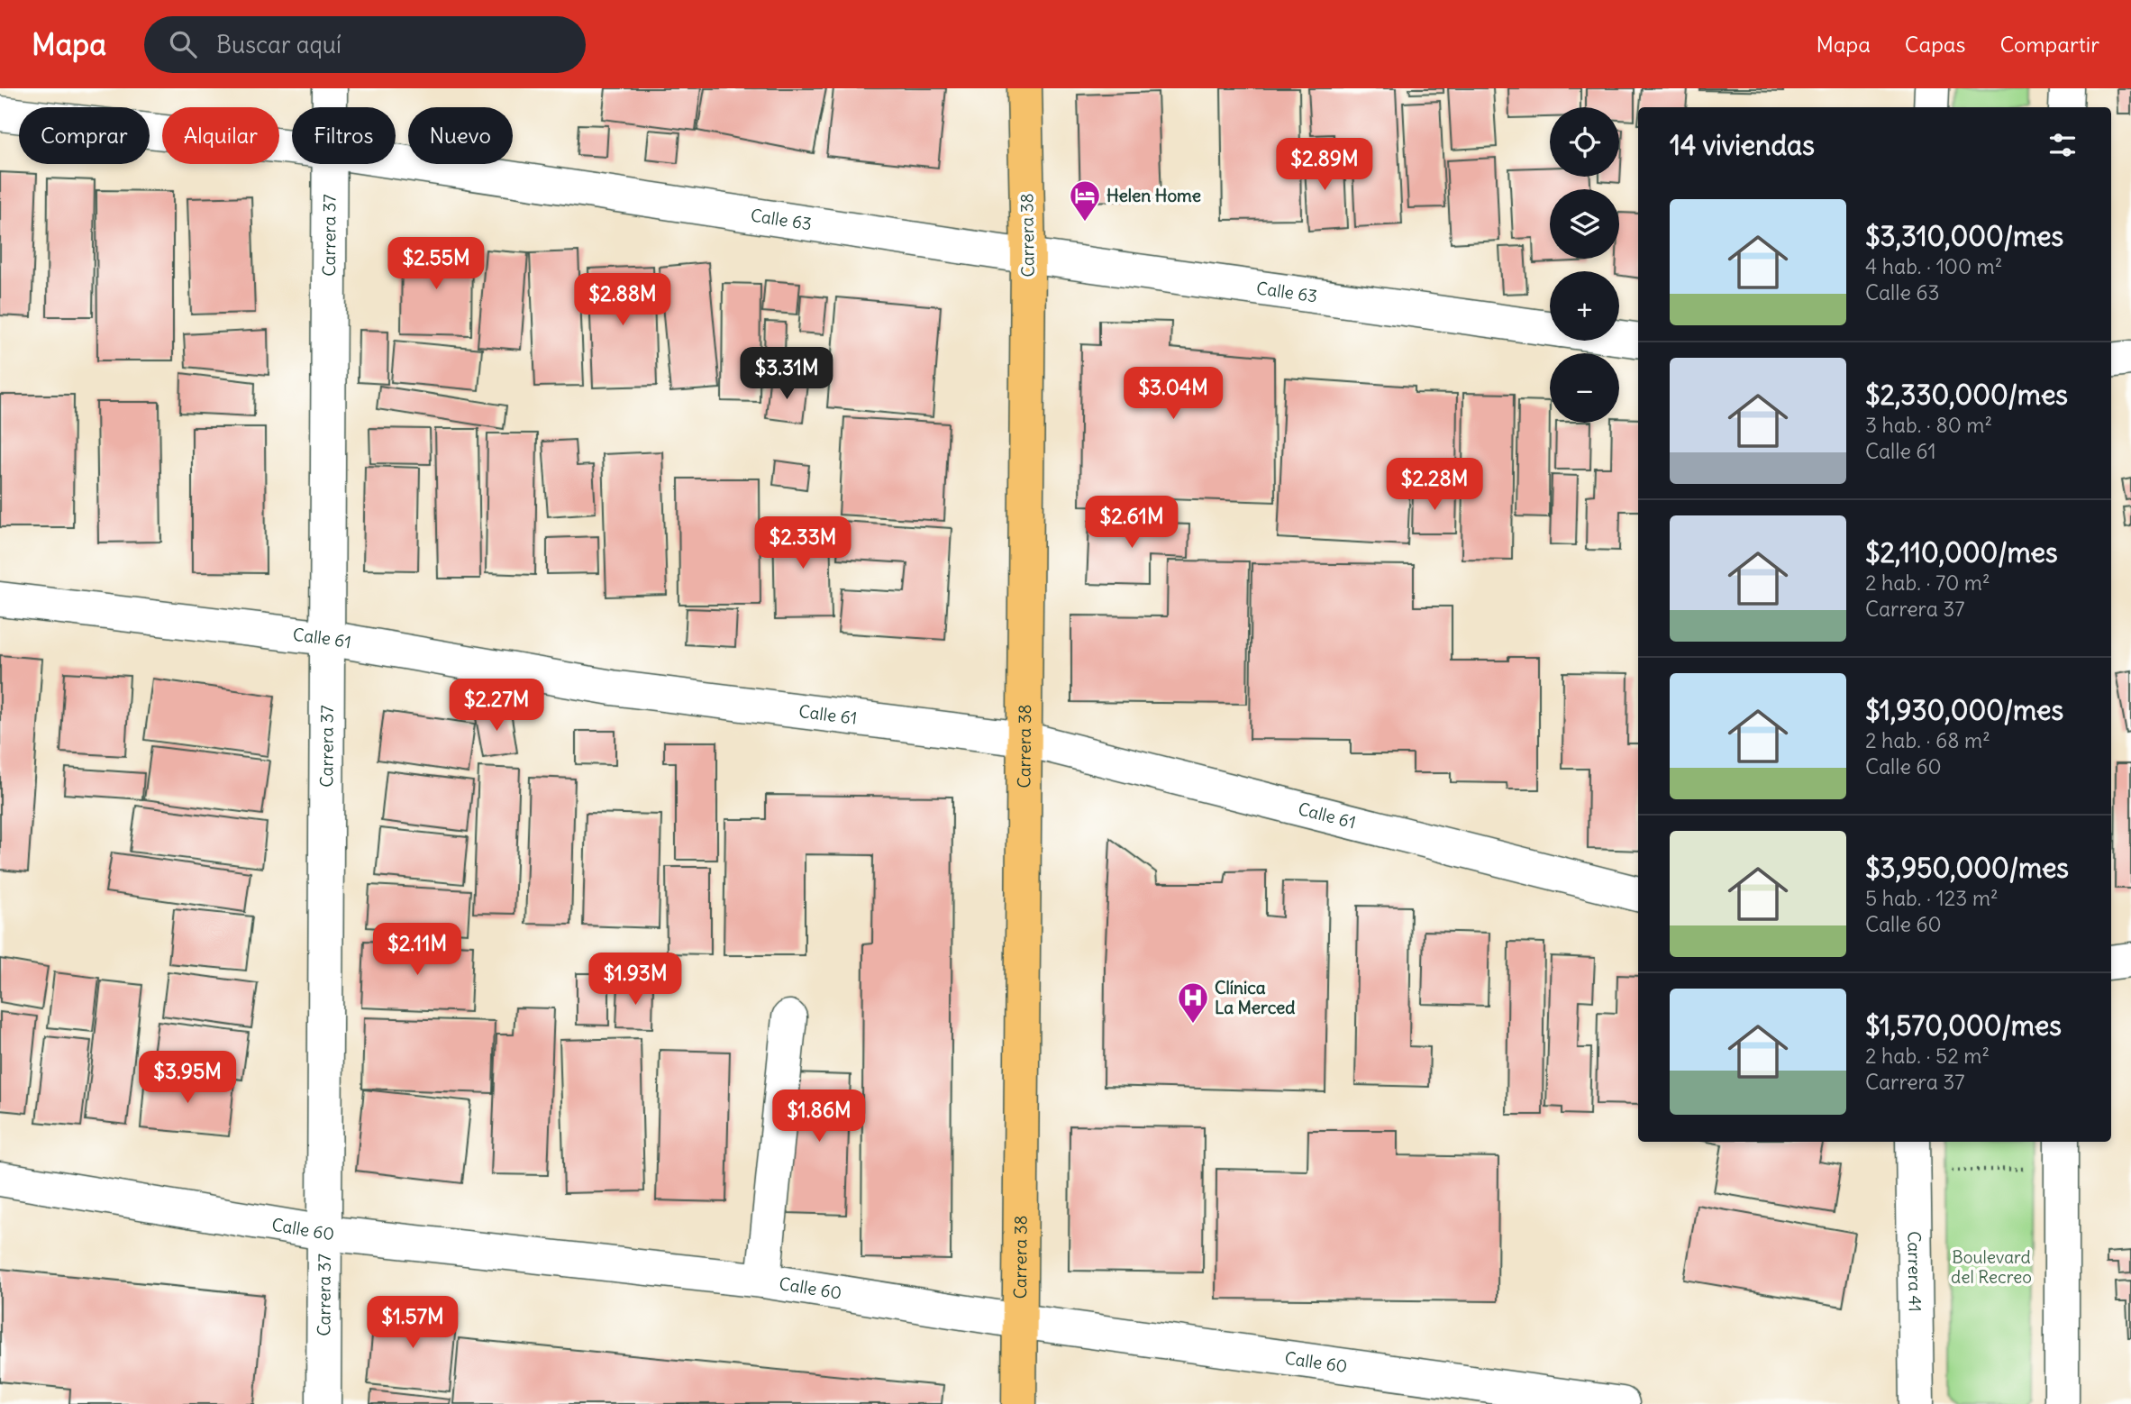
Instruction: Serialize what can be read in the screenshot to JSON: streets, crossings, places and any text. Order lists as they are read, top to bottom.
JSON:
{
  "streets": {
    "main road": ["Carrera 38"],
    "street": [
      "Calle 63",
      "Carrera 37",
      "Calle 61",
      "Calle 60",
      "Carrera 41"
    ]
  },
  "crossings": [
    ["Calle 63", "Carrera 38"],
    ["Carrera 37", "Calle 61"],
    ["Carrera 37", "Calle 60"],
    ["Carrera 38", "Calle 61"],
    ["Carrera 38", "Calle 60"]
  ],
  "parks": ["Boulevard del Recreo"],
  "places": {
    "hotel": ["Helen Home"],
    "hospital": ["Clínica La Merced"]
  },
  "page": {
    "header": "Mapa",
    "search": "Buscar aquí",
    "nav": ["Mapa", "Capas", "Compartir"],
    "map_buttons": ["+", "−"],
    "chip": [
      "Comprar",
      "Alquilar",
      "Filtros",
      "Nuevo"
    ],
    "heading": "14 viviendas",
    "price": [
      "$2.89M",
      "$2.55M",
      "$2.88M",
      "$3.31M",
      "$3.04M",
      "$2.28M",
      "$2.61M",
      "$2.33M",
      "$2.27M",
      "$2.11M",
      "$1.93M",
      "$3.95M",
      "$1.86M",
      "$1.57M"
    ],
    "list": [
      {
        "name": "$3,310,000/mes",
        "note": "4 hab. · 100 m² · Calle 63"
      },
      {
        "name": "$2,330,000/mes",
        "note": "3 hab. · 80 m² · Calle 61"
      },
      {
        "name": "$2,110,000/mes",
        "note": "2 hab. · 70 m² · Carrera 37"
      },
      {
        "name": "$1,930,000/mes",
        "note": "2 hab. · 68 m² · Calle 60"
      },
      {
        "name": "$3,950,000/mes",
        "note": "5 hab. · 123 m² · Calle 60"
      },
      {
        "name": "$1,570,000/mes",
        "note": "2 hab. · 52 m² · Carrera 37"
      }
    ]
  }
}
